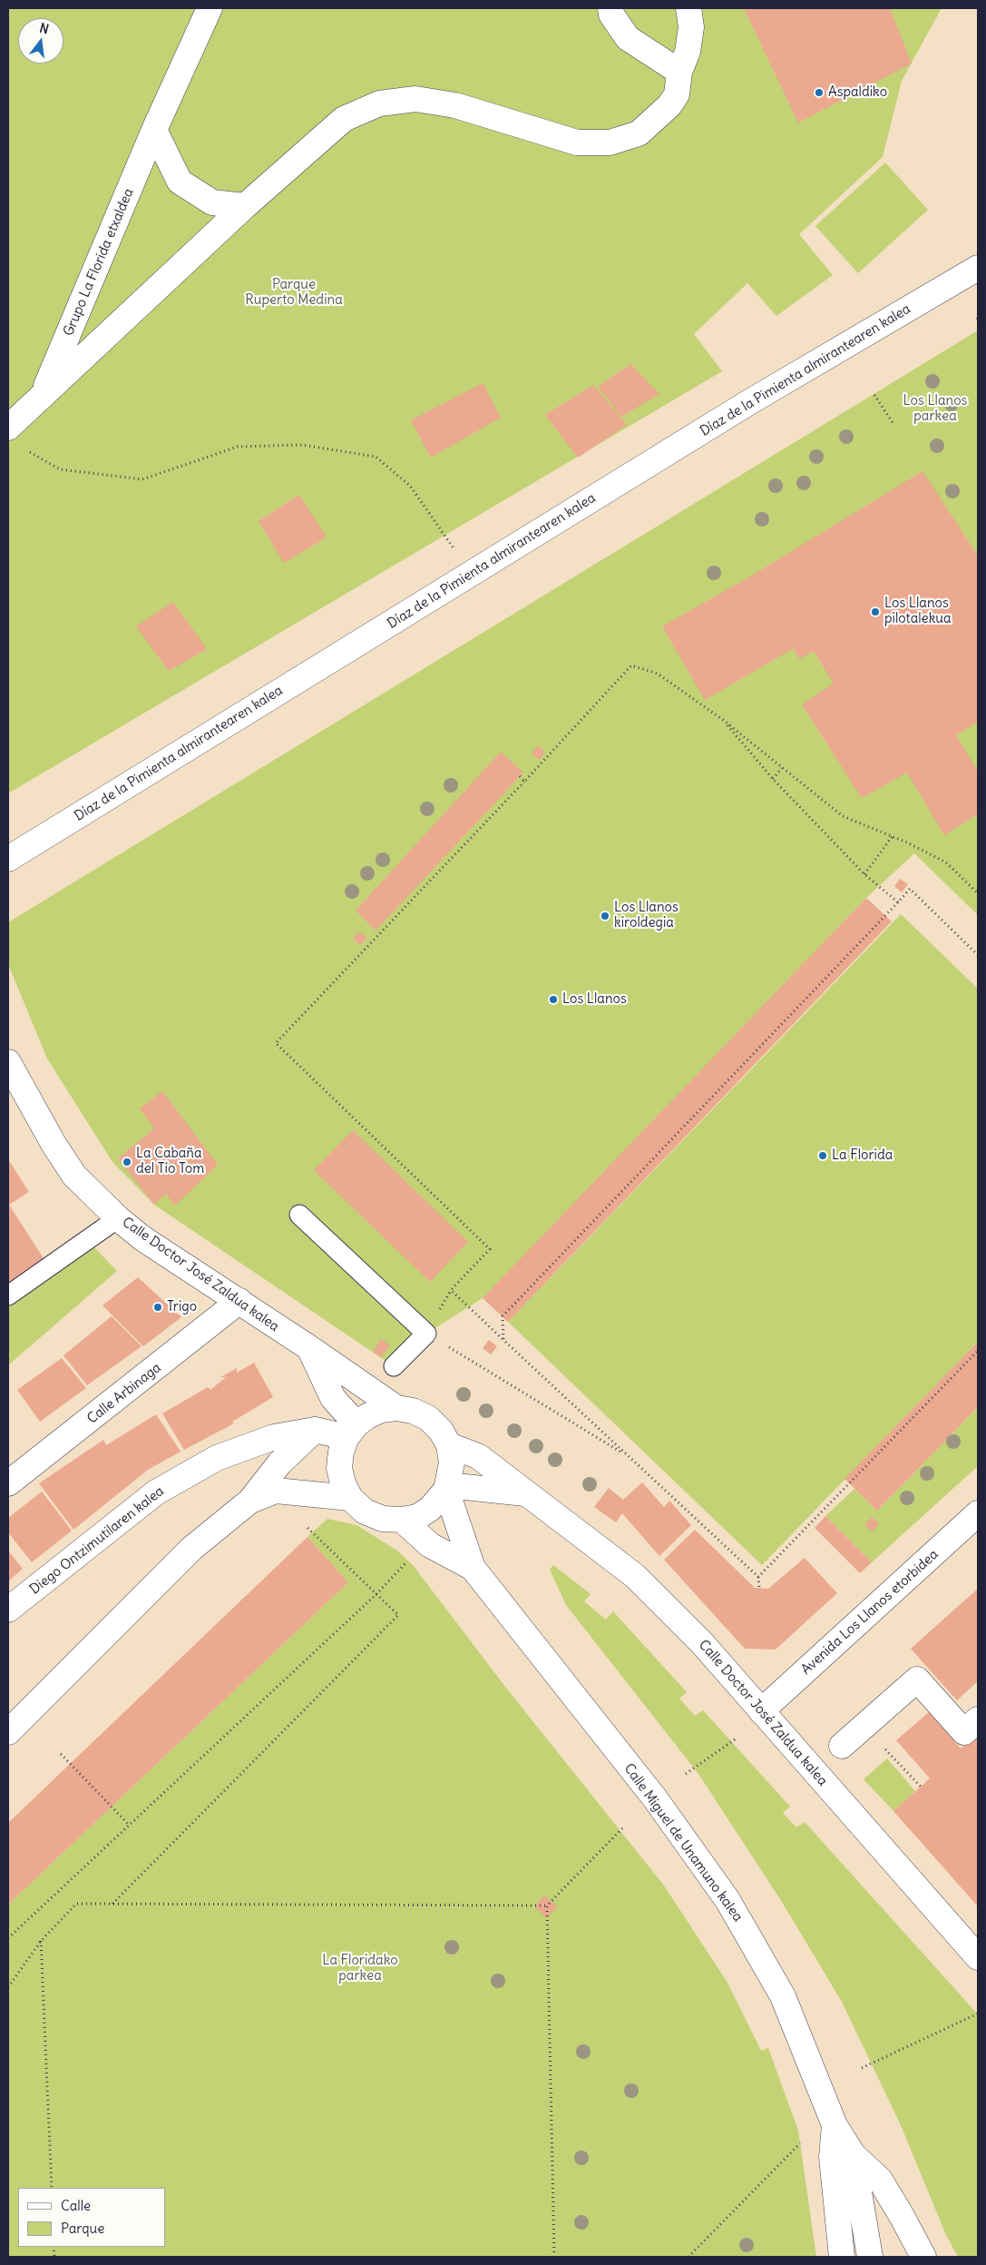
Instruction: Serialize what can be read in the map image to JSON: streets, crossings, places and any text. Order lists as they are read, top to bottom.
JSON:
{
  "streets": {
    "street": [
      "Grupo La Florida etxaldea",
      "Díaz de la Pimienta almirantearen kalea",
      "Calle Doctor José Zaldua kalea",
      "Calle Arbinaga",
      "Diego Ontzimutilaren kalea",
      "Avenida Los Llanos etorbidea",
      "Calle Miguel de Unamuno kalea"
    ]
  },
  "crossings": [
    ["Calle Doctor José Zaldua kalea", "Calle Arbinaga"],
    ["Calle Doctor José Zaldua kalea", "Diego Ontzimutilaren kalea"],
    ["Calle Doctor José Zaldua kalea", "Avenida Los Llanos etorbidea"]
  ],
  "parks": ["Parque Ruperto Medina", "Los Llanos parkea", "La Floridako parkea"],
  "places": [
    "Aspaldiko",
    "Los Llanos pilotalekua",
    "Los Llanos kiroldegia",
    "Los Llanos",
    "La Florida",
    "La Cabaña del Tío Tom",
    "Trigo"
  ],
  "legend": ["Calle", "Parque"],
  "north": "top"
}
